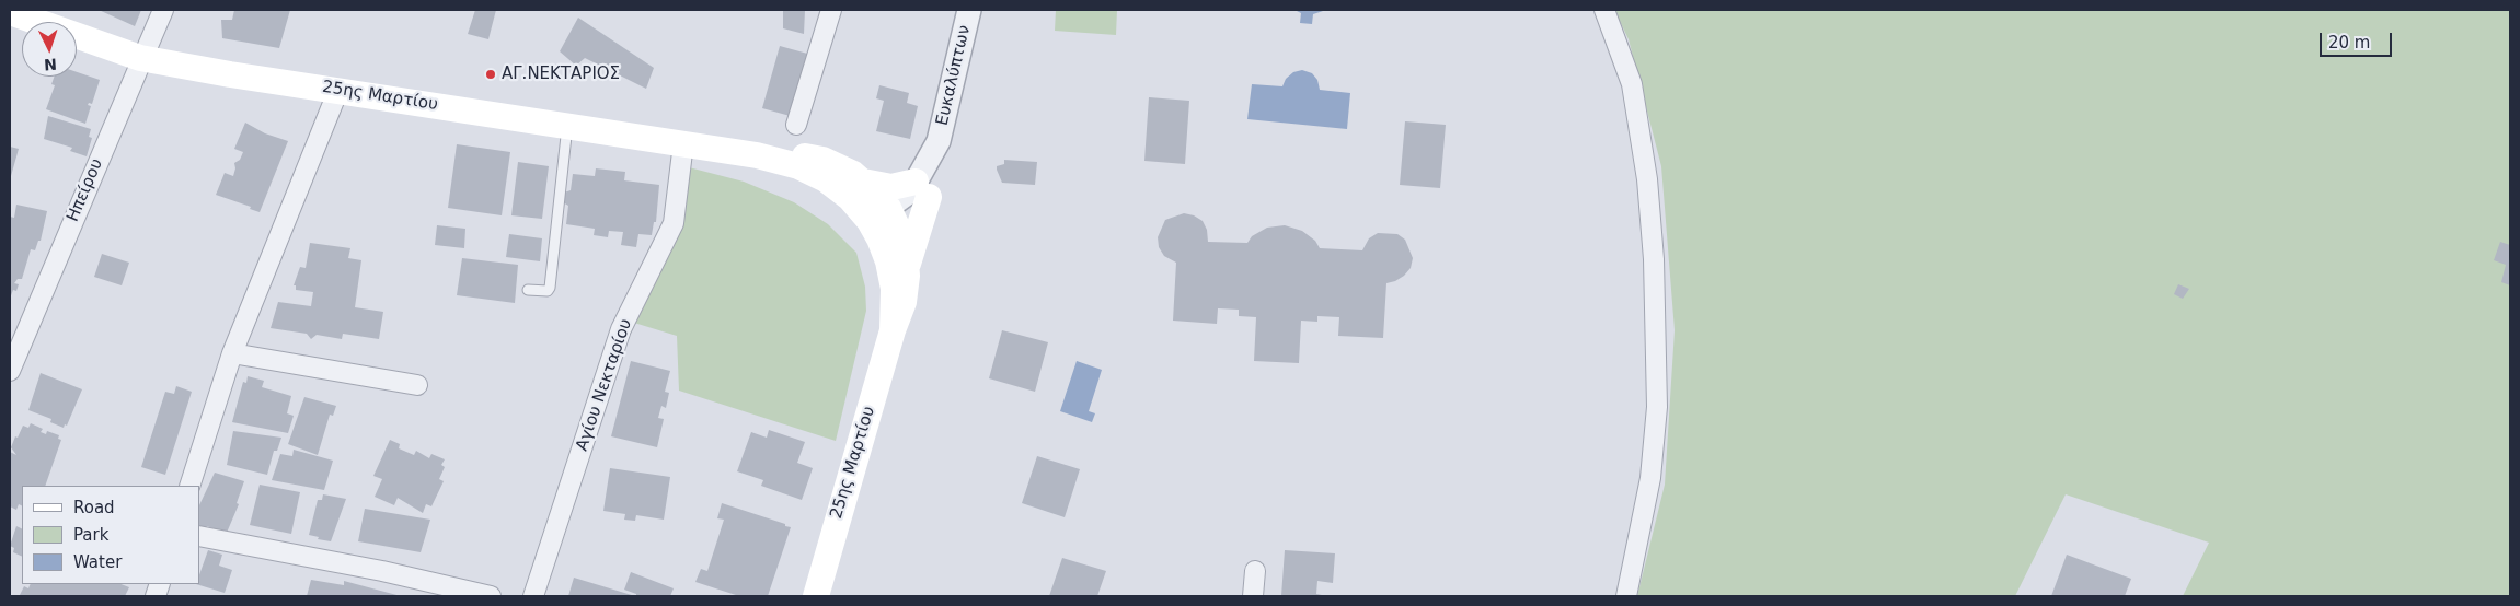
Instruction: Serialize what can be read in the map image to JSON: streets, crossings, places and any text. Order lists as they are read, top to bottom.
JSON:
{
  "streets": {
    "main road": ["25ης Μαρτίου"],
    "street": ["Ευκαλύπτων", "Ηπείρου", "Αγίου Νεκταρίου"]
  },
  "crossings": [
    ["Ευκαλύπτων", "25ης Μαρτίου"],
    ["25ης Μαρτίου", "Ηπείρου"],
    ["25ης Μαρτίου", "Αγίου Νεκταρίου"]
  ],
  "places": ["ΑΓ.ΝΕΚΤΑΡΙΟΣ"],
  "legend": ["Road", "Park", "Water"],
  "scale_bar": "20 m",
  "north": "bottom"
}
